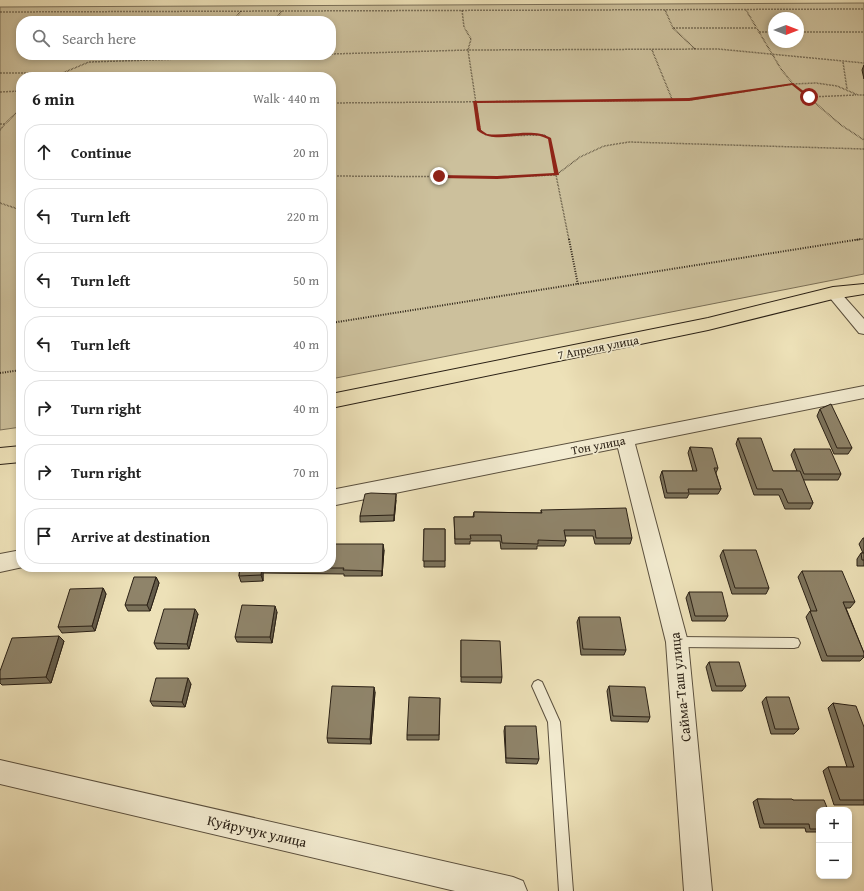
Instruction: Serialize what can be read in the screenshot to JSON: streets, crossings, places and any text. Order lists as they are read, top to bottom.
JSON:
{
  "streets": {
    "main road": ["7 Апреля улица"],
    "street": ["Тон улица", "Сайма-Таш улица", "Куйручук улица"]
  },
  "crossings": [
    ["Тон улица", "Сайма-Таш улица"]
  ],
  "north": "right",
  "page": {
    "search": "Search here",
    "heading": ["6 min", "Walk · 440 m"],
    "list": [
      ["Continue", "20 m"],
      ["Turn left", "220 m"],
      ["Turn left", "50 m"],
      ["Turn left", "40 m"],
      ["Turn right", "40 m"],
      ["Turn right", "70 m"],
      "Arrive at destination"
    ],
    "map_buttons": ["+", "−"]
  }
}
